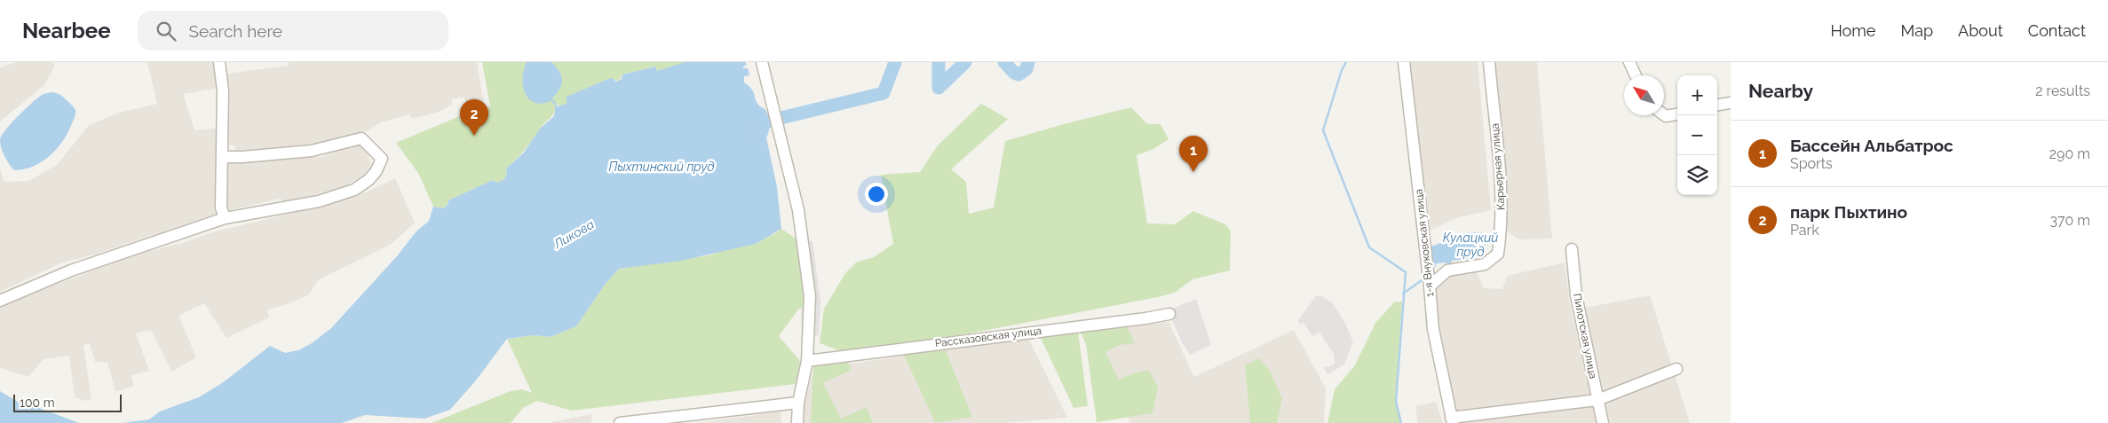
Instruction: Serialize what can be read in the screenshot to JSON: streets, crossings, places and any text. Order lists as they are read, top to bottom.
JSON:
{
  "streets": {
    "street": [
      "Карьерная улица",
      "1-я Внуковская улица",
      "Пилотская улица",
      "Рассказовская улица"
    ]
  },
  "crossings": [
    ["Карьерная улица", "1-я Внуковская улица"]
  ],
  "water": ["Пыхтинский пруд", "Ликова", "Кулацкий пруд"],
  "scale_bar": "100 m",
  "north": "top left",
  "page": {
    "header": "Nearbee",
    "search": "Search here",
    "nav": [
      "Home",
      "Map",
      "About",
      "Contact"
    ],
    "heading": ["Nearby", "2 results"],
    "map_buttons": ["+", "−"],
    "pins": ["2", "1"],
    "list": [
      {
        "mark": "1",
        "name": "Бассейн Альбатрос",
        "note": "Sports",
        "value": "290 m"
      },
      {
        "mark": "2",
        "name": "парк Пыхтино",
        "note": "Park",
        "value": "370 m"
      }
    ],
    "scale": "100 m"
  }
}
